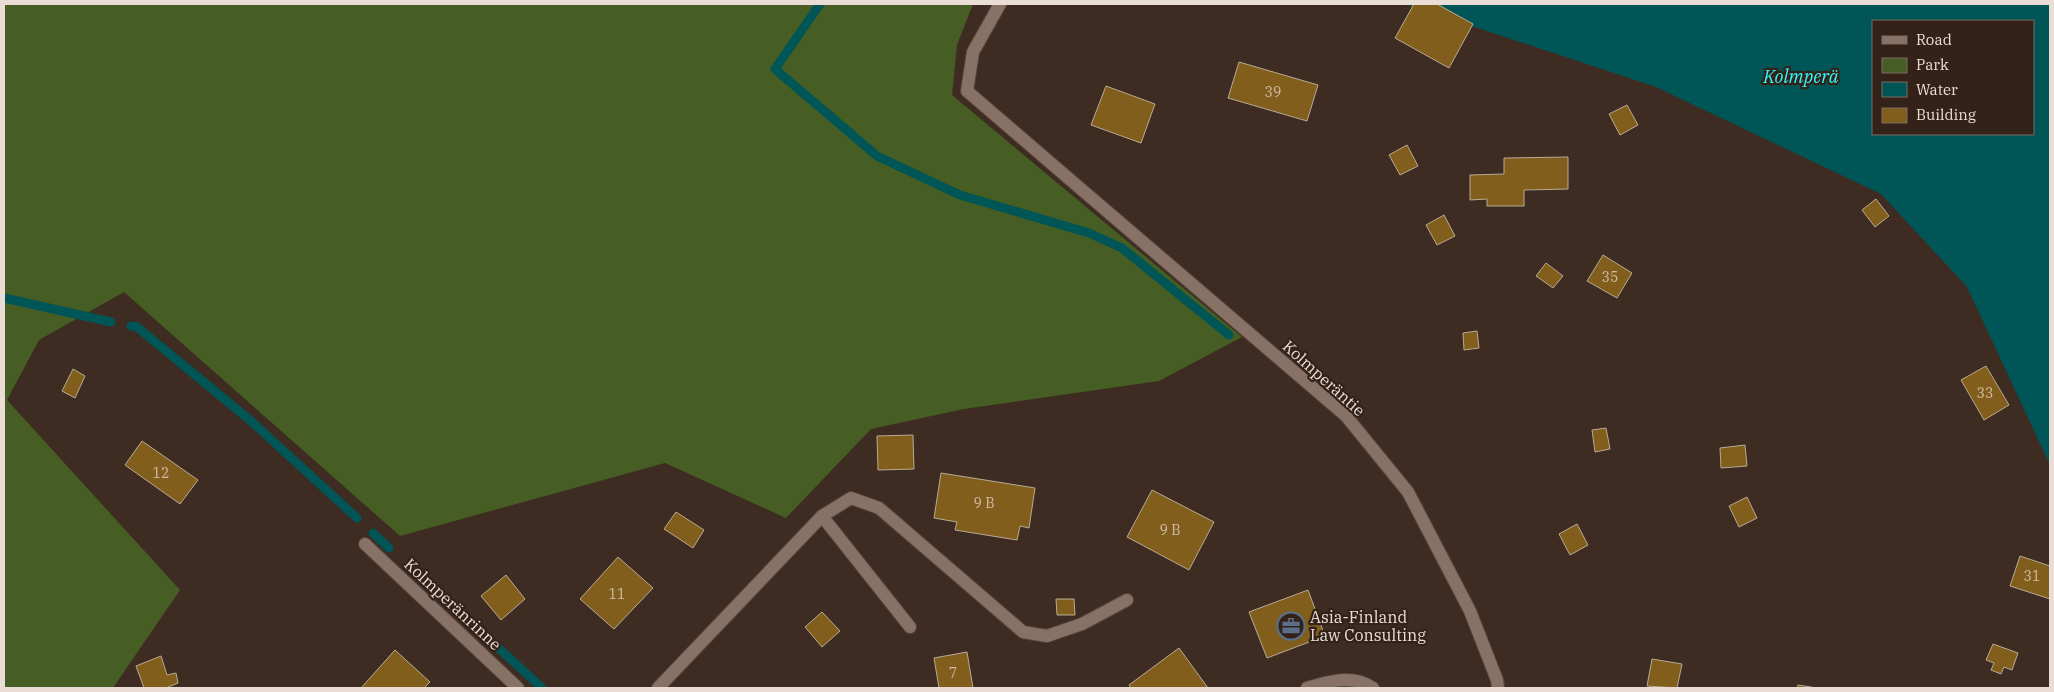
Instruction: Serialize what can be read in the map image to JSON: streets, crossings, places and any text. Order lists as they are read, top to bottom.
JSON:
{
  "streets": {
    "street": ["Kolmperäntie", "Kolmperänrinne"]
  },
  "water": ["Kolmperä"],
  "places": {
    "office": ["Asia-Finland Law Consulting"]
  },
  "house_numbers": [
    "39",
    "35",
    "33",
    "12",
    "9 B",
    "9 B",
    "31",
    "11",
    "7"
  ],
  "legend": [
    "Road",
    "Park",
    "Water",
    "Building"
  ]
}
